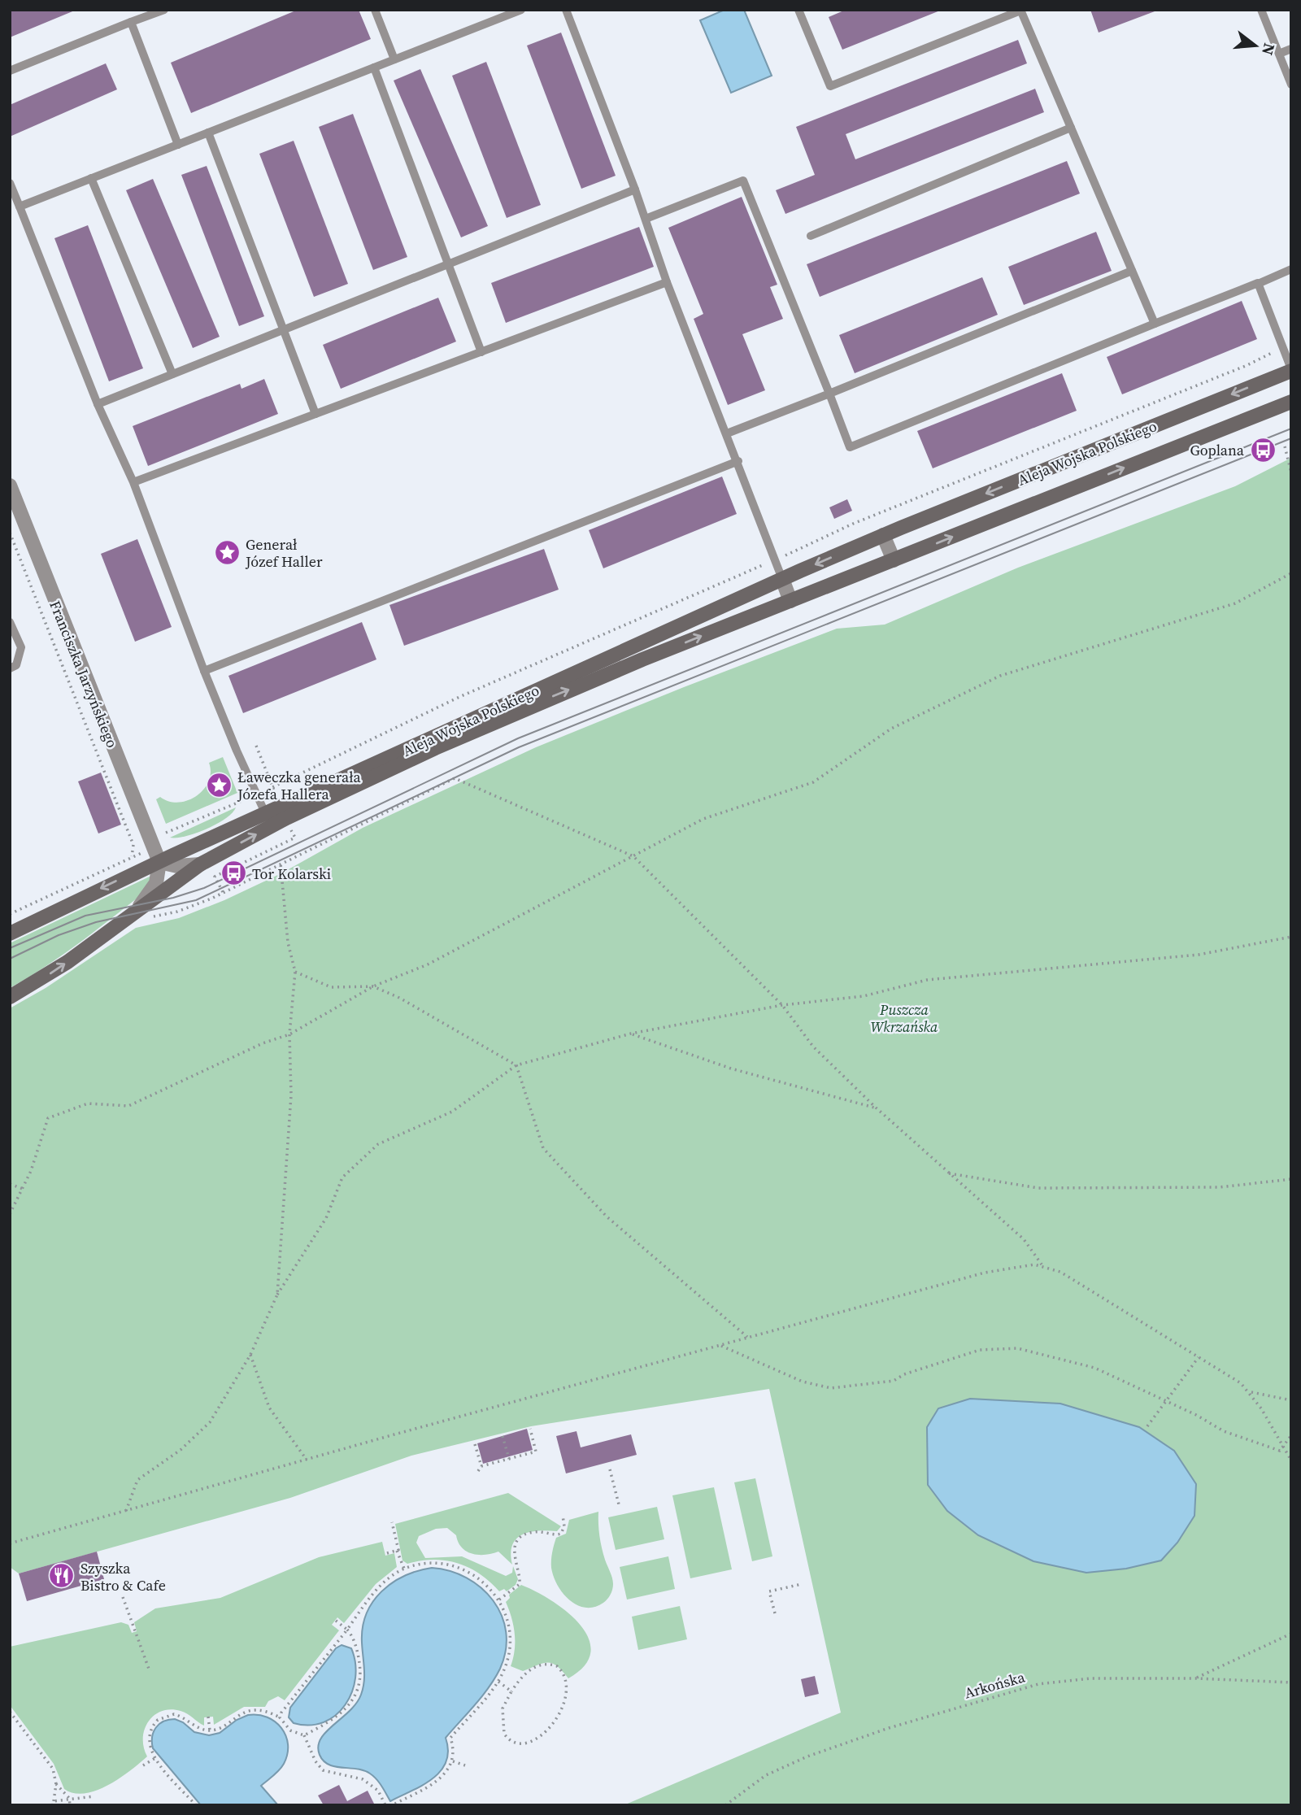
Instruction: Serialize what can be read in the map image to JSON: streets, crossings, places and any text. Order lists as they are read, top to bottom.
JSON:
{
  "streets": {
    "main road": ["Aleja Wojska Polskiego"],
    "street": ["Franciszka Jarzyńskiego"],
    "path": ["Arkońska"]
  },
  "crossings": [
    ["Aleja Wojska Polskiego", "Franciszka Jarzyńskiego"]
  ],
  "parks": ["Puszcza Wkrzańska"],
  "places": {
    "bus stop": ["Goplana", "Tor Kolarski"],
    "place": ["Generał Józef Haller", "Ławeczka generała Józefa Hallera"],
    "restaurant": ["Szyszka Bistro & Cafe"]
  },
  "north": "right"
}
